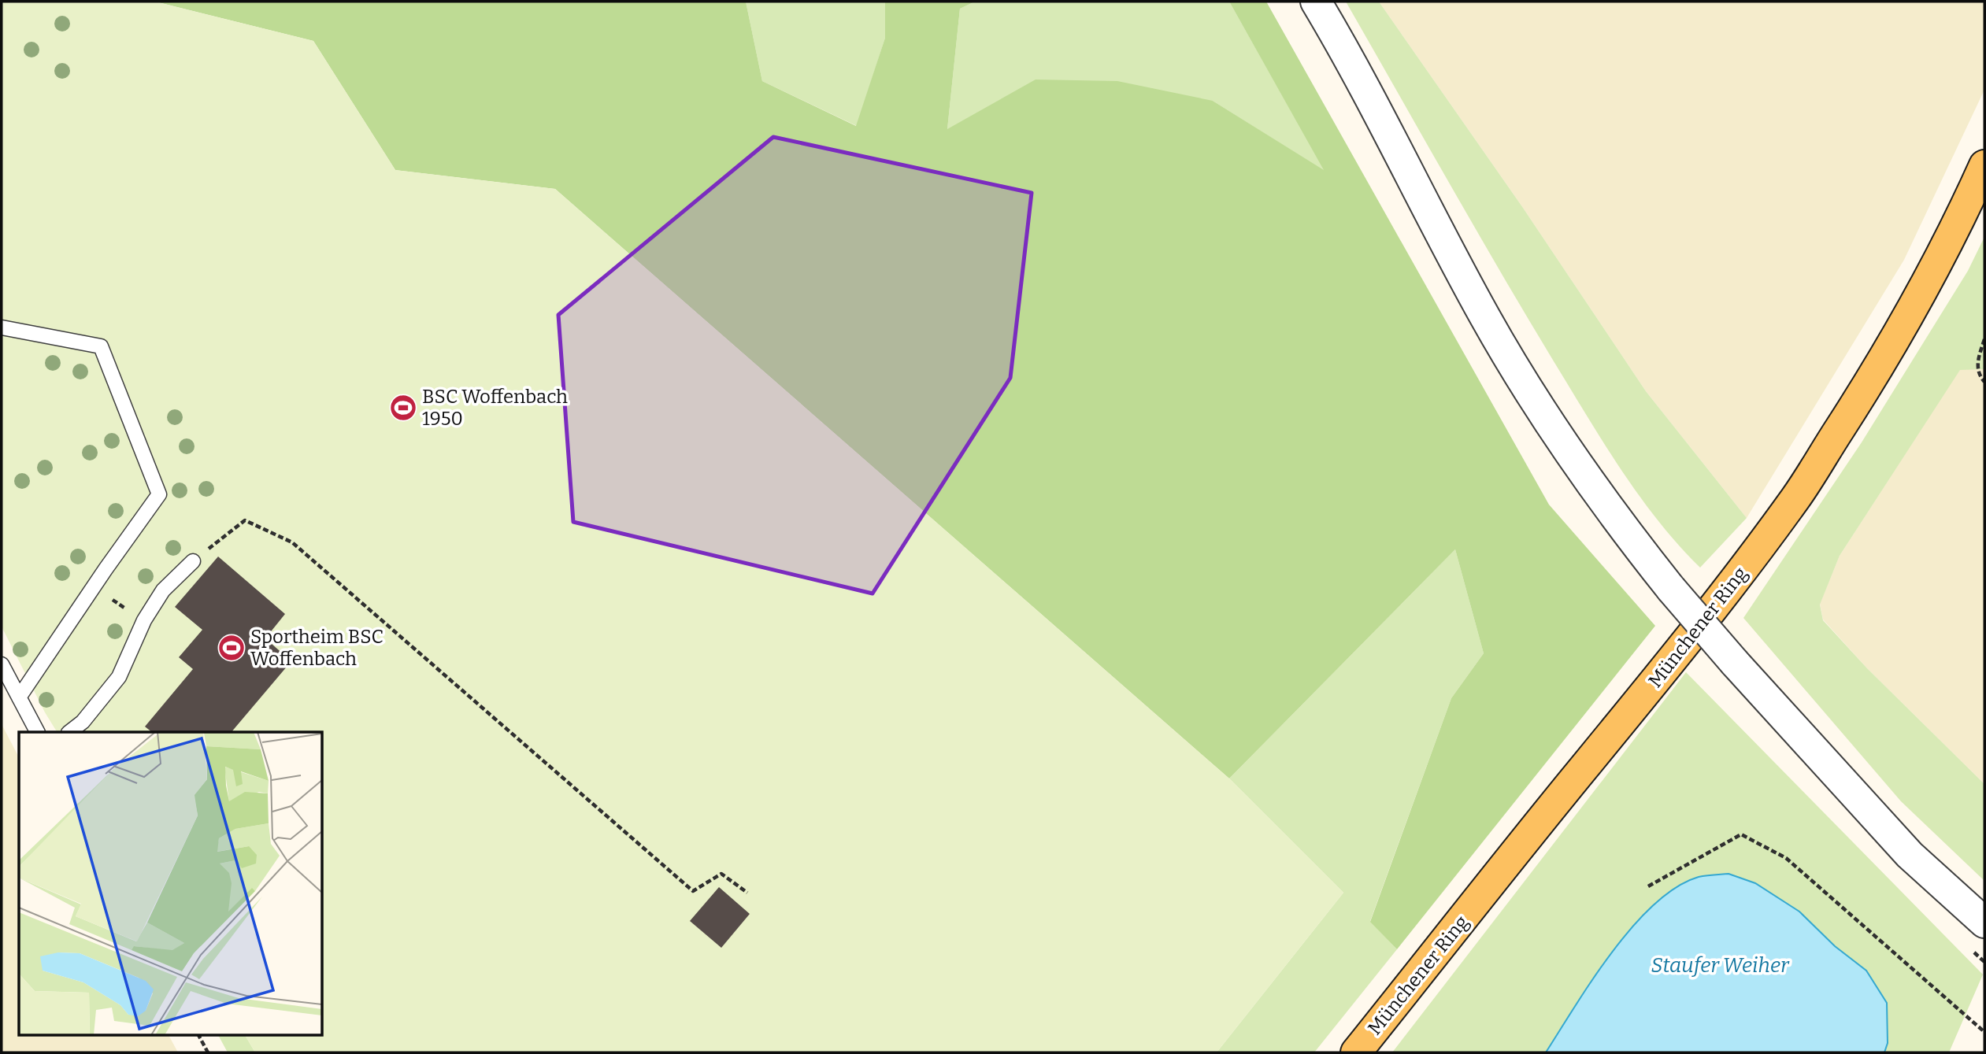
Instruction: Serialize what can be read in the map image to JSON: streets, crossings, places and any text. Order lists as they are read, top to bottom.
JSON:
{
  "streets": {
    "main road": ["Münchener Ring"]
  },
  "water": ["Staufer Weiher"],
  "places": {
    "sports": ["BSC Woffenbach 1950", "Sportheim BSC Woffenbach"]
  }
}
